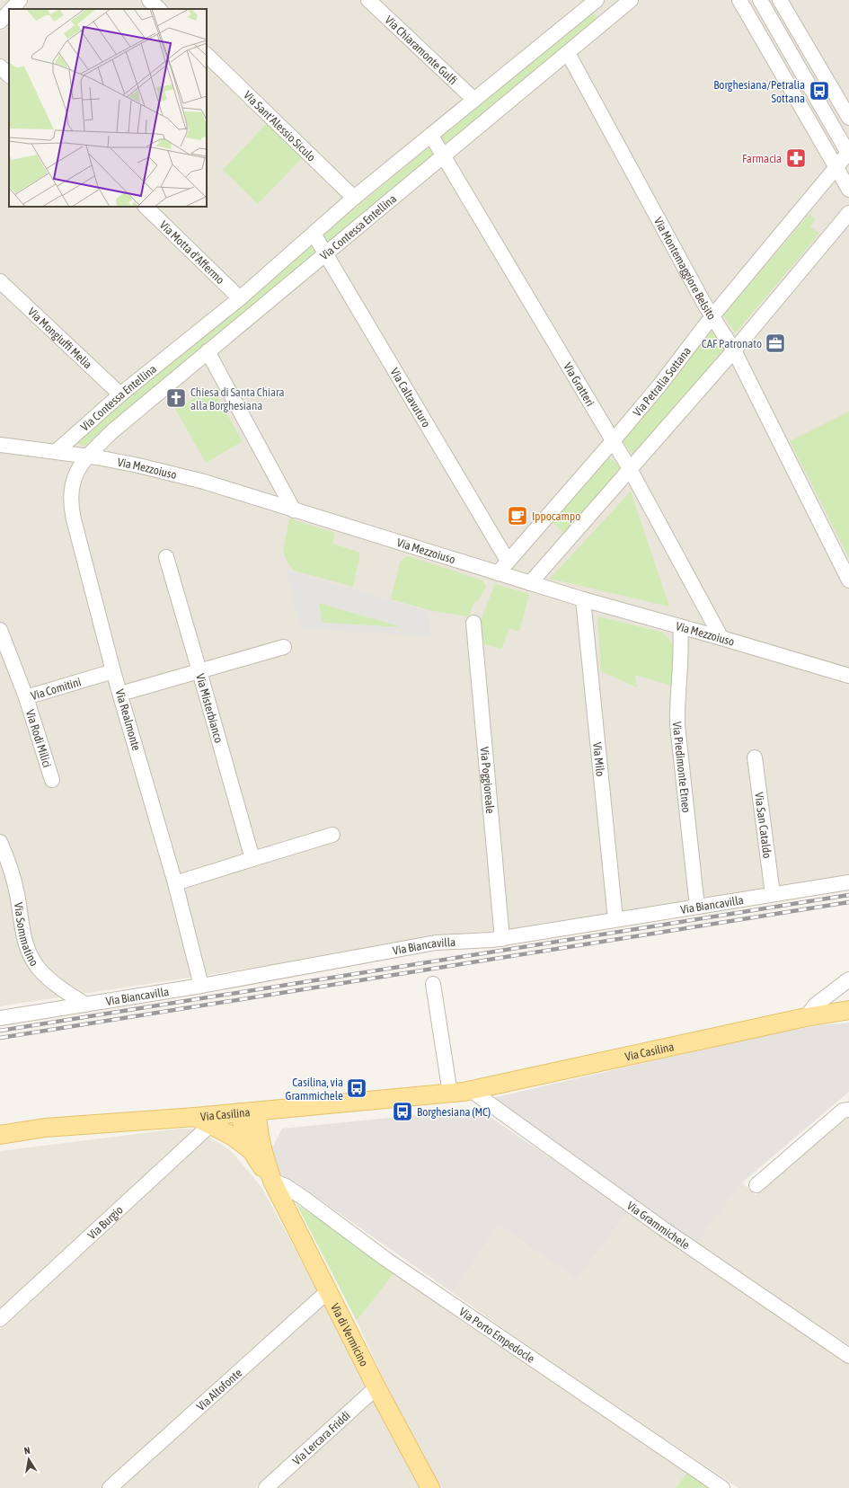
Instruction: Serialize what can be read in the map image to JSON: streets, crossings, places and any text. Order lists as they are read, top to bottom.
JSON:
{
  "streets": {
    "main road": ["Via Casilina", "Via di Vermicino"],
    "street": [
      "Via Chiaramonte Gulfi",
      "Via Sant'Alessio Siculo",
      "Via Contessa Entellina",
      "Via Motta d'Affermo",
      "Via Montemaggiore Belsito",
      "Via Mongiuffi Melia",
      "Via Petralia Sottana",
      "Via Gratteri",
      "Via Caltavuturo",
      "Via Mezzoiuso",
      "Via Comitini",
      "Via Misterbianco",
      "Via Realmonte",
      "Via Rodi Milici",
      "Via Milo",
      "Via Piedimonte Etneo",
      "Via Poggioreale",
      "Via San Cataldo",
      "Via Biancavilla",
      "Via Sommatino",
      "Via Burgio",
      "Via Grammichele",
      "Via Porto Empedocle",
      "Via Altofonte",
      "Via Lercara Friddi"
    ]
  },
  "crossings": [
    ["Via Chiaramonte Gulfi", "Via Contessa Entellina"],
    ["Via Sant'Alessio Siculo", "Via Contessa Entellina"],
    ["Via Contessa Entellina", "Via Motta d'Affermo"],
    ["Via Contessa Entellina", "Via Montemaggiore Belsito"],
    ["Via Contessa Entellina", "Via Mongiuffi Melia"],
    ["Via Contessa Entellina", "Via Gratteri"],
    ["Via Contessa Entellina", "Via Caltavuturo"],
    ["Via Contessa Entellina", "Via Mezzoiuso"],
    ["Via Contessa Entellina", "Via Realmonte"],
    ["Via Montemaggiore Belsito", "Via Petralia Sottana"],
    ["Via Petralia Sottana", "Via Gratteri"],
    ["Via Petralia Sottana", "Via Caltavuturo"],
    ["Via Petralia Sottana", "Via Mezzoiuso"],
    ["Via Gratteri", "Via Mezzoiuso"],
    ["Via Mezzoiuso", "Via Realmonte"],
    ["Via Mezzoiuso", "Via Milo"],
    ["Via Mezzoiuso", "Via Piedimonte Etneo"],
    ["Via Comitini", "Via Realmonte"],
    ["Via Comitini", "Via Rodi Milici"],
    ["Via Realmonte", "Via Biancavilla"],
    ["Via Milo", "Via Biancavilla"],
    ["Via Piedimonte Etneo", "Via Biancavilla"],
    ["Via Poggioreale", "Via Biancavilla"],
    ["Via San Cataldo", "Via Biancavilla"],
    ["Via Biancavilla", "Via Sommatino"],
    ["Via Casilina", "Via Burgio"],
    ["Via Casilina", "Via Grammichele"],
    ["Via Casilina", "Via di Vermicino"],
    ["Via Burgio", "Via di Vermicino"],
    ["Via Porto Empedocle", "Via di Vermicino"],
    ["Via di Vermicino", "Via Altofonte"],
    ["Via di Vermicino", "Via Lercara Friddi"]
  ],
  "places": {
    "bus stop": ["Borghesiana/Petralia Sottana", "Casilina, via Grammichele", "Borghesiana (MC)"],
    "pharmacy": ["Farmacia"],
    "office": ["CAF Patronato"],
    "church": ["Chiesa di Santa Chiara alla Borghesiana"],
    "cafe": ["Ippocampo"]
  },
  "north": "top"
}
